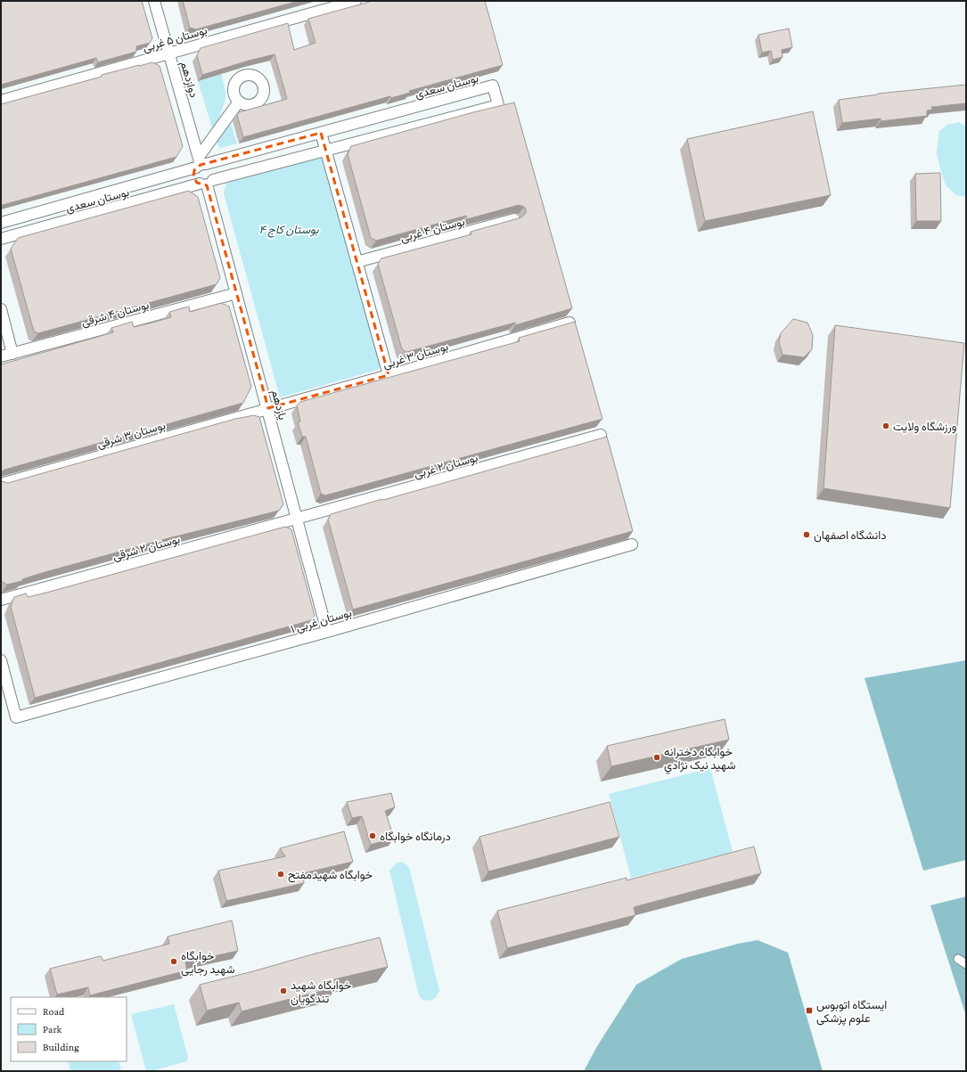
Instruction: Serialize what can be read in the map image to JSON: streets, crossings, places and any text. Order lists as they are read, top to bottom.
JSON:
{
  "streets": {
    "street": [
      "بوستان ۵ غربی",
      "دوازدهم",
      "بوستان سعدی",
      "بوستان ۴ غربی",
      "بوستان ۴ شرقی",
      "بوستان ۳ غربی",
      "یازدهم",
      "بوستان ۳ شرقی",
      "بوستان ۲ غربی",
      "بوستان ۲ شرقی",
      "بوستان غربی ۱"
    ]
  },
  "crossings": [
    ["بوستان ۵ غربی", "دوازدهم"],
    ["دوازدهم", "بوستان سعدی"],
    ["دوازدهم", "یازدهم"],
    ["بوستان سعدی", "یازدهم"],
    ["بوستان ۴ شرقی", "یازدهم"],
    ["بوستان ۳ غربی", "یازدهم"],
    ["بوستان ۳ غربی", "بوستان ۳ شرقی"],
    ["یازدهم", "بوستان ۳ شرقی"],
    ["یازدهم", "بوستان ۲ غربی"],
    ["یازدهم", "بوستان ۲ شرقی"],
    ["یازدهم", "بوستان غربی ۱"],
    ["بوستان ۲ غربی", "بوستان ۲ شرقی"]
  ],
  "parks": ["بوستان کاج ۴"],
  "places": {
    "other": [
      "ورزشگاه ولایت",
      "دانشگاه اصفهان",
      "خوابگاه دخترانه شهيد نيک نژادي",
      "درمانگاه خوابگاه",
      "خوابگاه شهیدمفتح",
      "خوابگاه شهید رجایی",
      "خوابگاه شهید تندگویان"
    ],
    "transit": ["ایستگاه اتوبوس علوم پزشکی"]
  },
  "legend": ["Road", "Park", "Building"]
}
